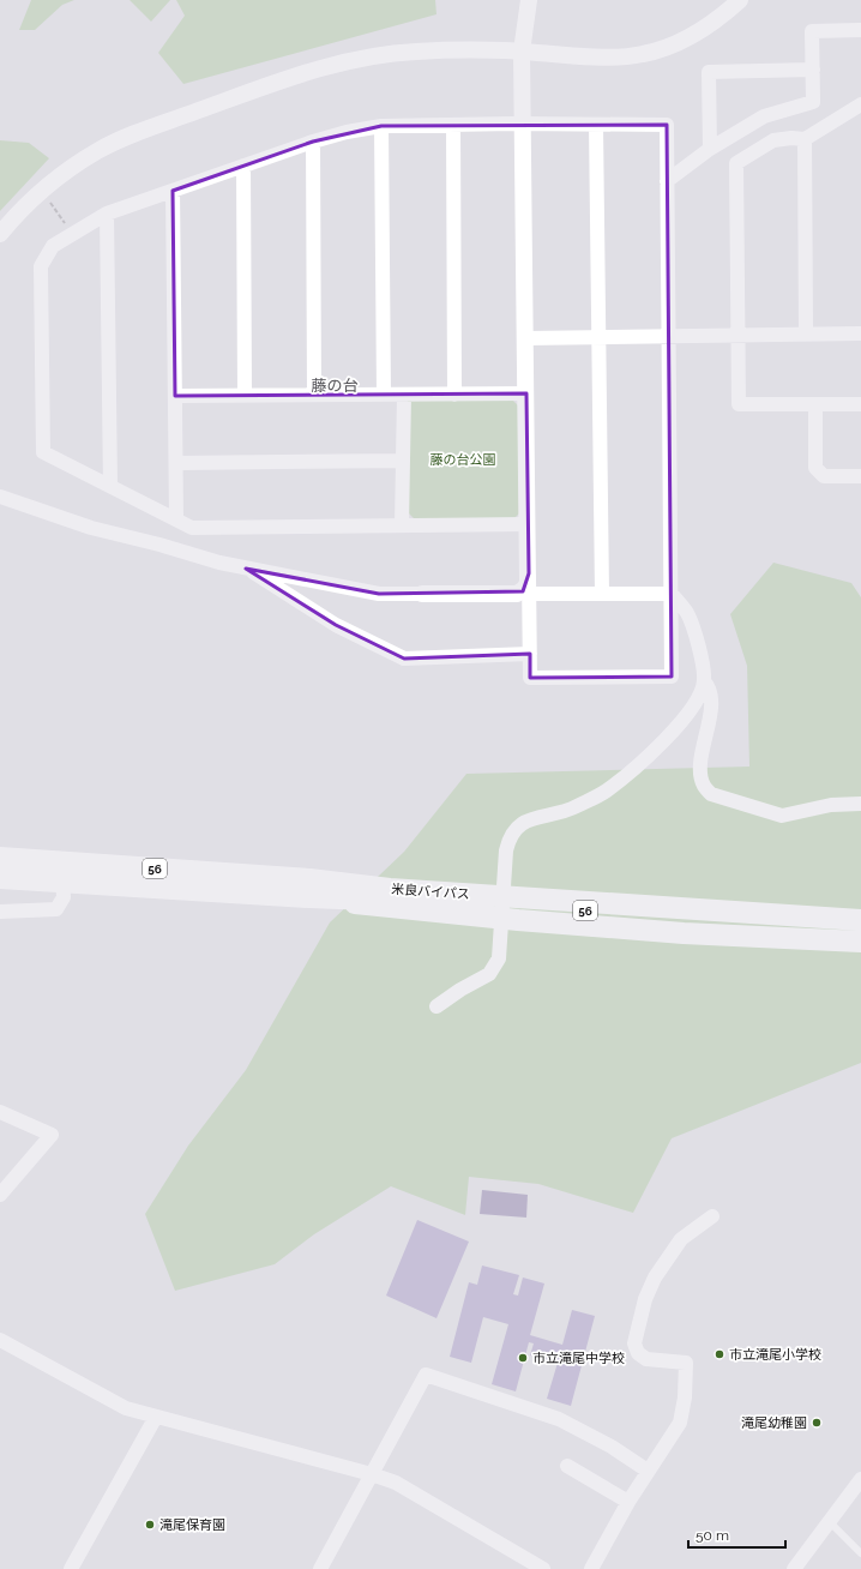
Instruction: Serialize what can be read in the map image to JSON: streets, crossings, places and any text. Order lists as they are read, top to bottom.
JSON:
{
  "streets": {
    "main road": ["56", "米良バイパス"]
  },
  "districts": ["藤の台"],
  "parks": ["藤の台公園"],
  "places": [
    "市立滝尾小学校",
    "市立滝尾中学校",
    "滝尾幼稚園",
    "滝尾保育園"
  ],
  "scale_bar": "50 m"
}
